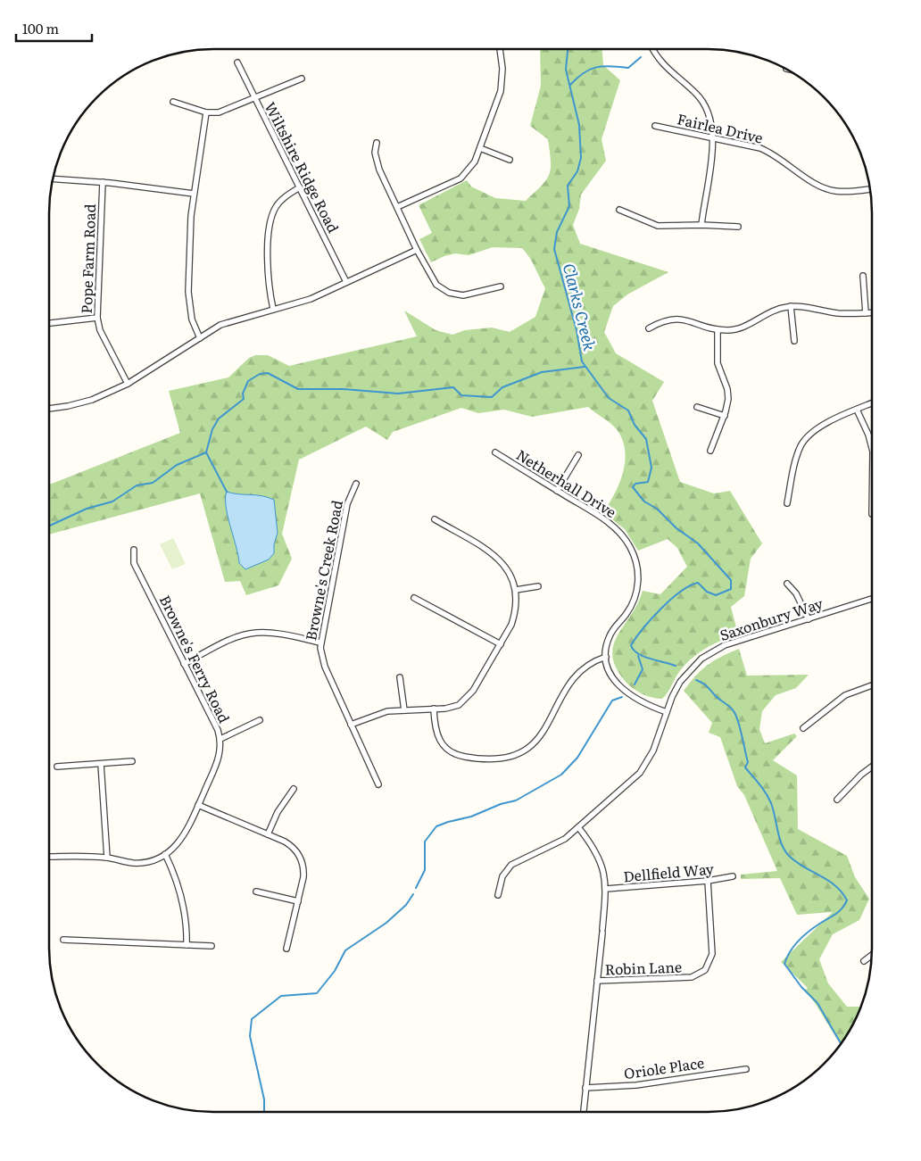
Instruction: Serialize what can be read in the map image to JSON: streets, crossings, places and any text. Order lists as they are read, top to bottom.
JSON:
{
  "streets": {
    "street": [
      "Fairlea Drive",
      "Wiltshire Ridge Road",
      "Pope Farm Road",
      "Netherhall Drive",
      "Browne's Creek Road",
      "Saxonbury Way",
      "Browne's Ferry Road",
      "Dellfield Way",
      "Robin Lane",
      "Oriole Place"
    ]
  },
  "crossings": [
    ["Dellfield Way", "Robin Lane"]
  ],
  "water": ["Clarks Creek"],
  "scale_bar": "100 m"
}
